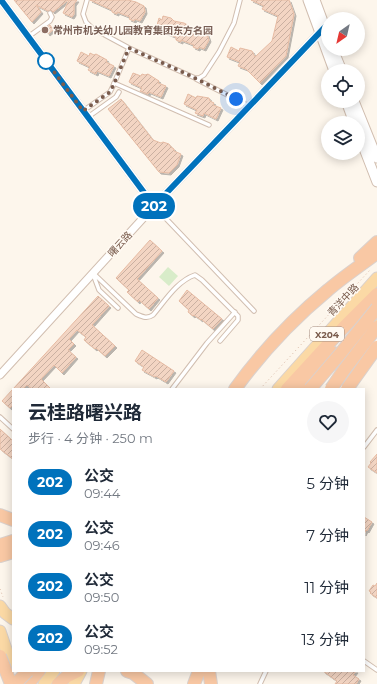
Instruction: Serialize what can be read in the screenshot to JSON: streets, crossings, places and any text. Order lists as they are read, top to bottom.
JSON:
{
  "streets": {
    "main road": ["青洋中路", "X204"],
    "street": ["曙云路"]
  },
  "places": ["常州市机关幼儿园教育集团东方名园"],
  "lines": ["bus line 202"],
  "north": "bottom left",
  "page": {
    "on_map": "202",
    "heading": ["云桂路曙兴路", "步行 · 4 分钟 · 250 m"],
    "list": [
      {
        "mark": "202",
        "name": "公交",
        "note": "09:44",
        "value": "5 分钟"
      },
      {
        "mark": "202",
        "name": "公交",
        "note": "09:46",
        "value": "7 分钟"
      },
      {
        "mark": "202",
        "name": "公交",
        "note": "09:50",
        "value": "11 分钟"
      },
      {
        "mark": "202",
        "name": "公交",
        "note": "09:52",
        "value": "13 分钟"
      }
    ]
  }
}
